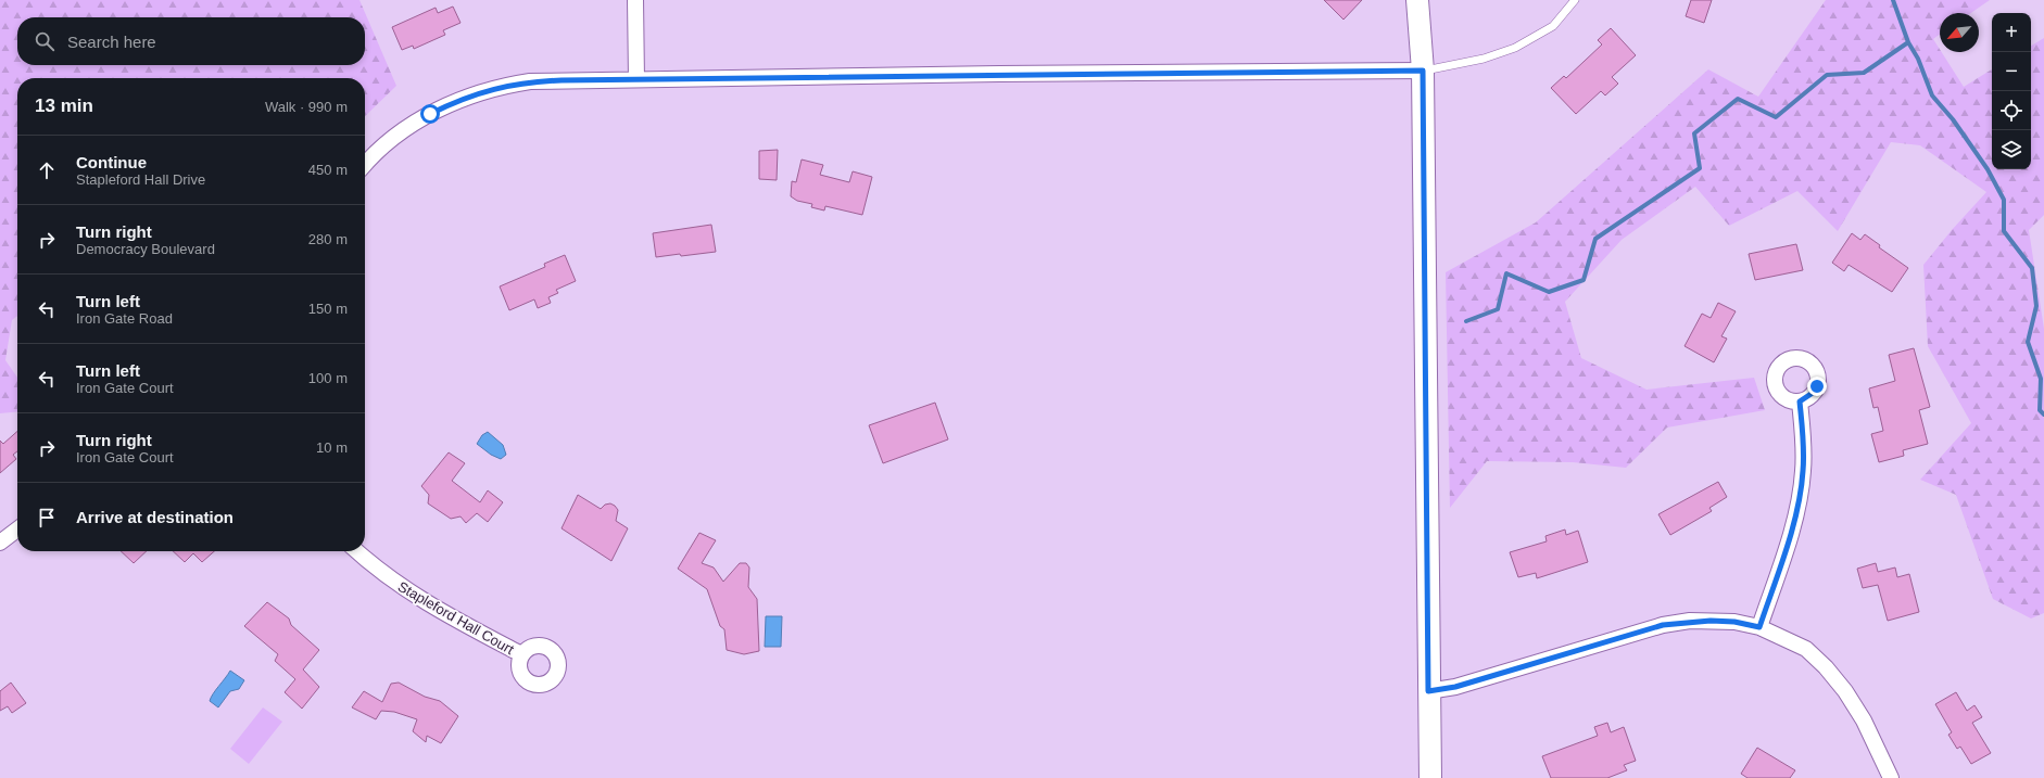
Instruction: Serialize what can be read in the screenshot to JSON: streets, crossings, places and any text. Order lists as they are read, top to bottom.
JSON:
{
  "streets": {
    "street": ["Stapleford Hall Court"]
  },
  "north": "bottom left",
  "page": {
    "map_buttons": ["+", "−"],
    "search": "Search here",
    "heading": ["13 min", "Walk · 990 m"],
    "list": [
      ["Continue", "Stapleford Hall Drive", "450 m"],
      ["Turn right", "Democracy Boulevard", "280 m"],
      ["Turn left", "Iron Gate Road", "150 m"],
      ["Turn left", "Iron Gate Court", "100 m"],
      ["Turn right", "Iron Gate Court", "10 m"],
      "Arrive at destination"
    ]
  }
}
